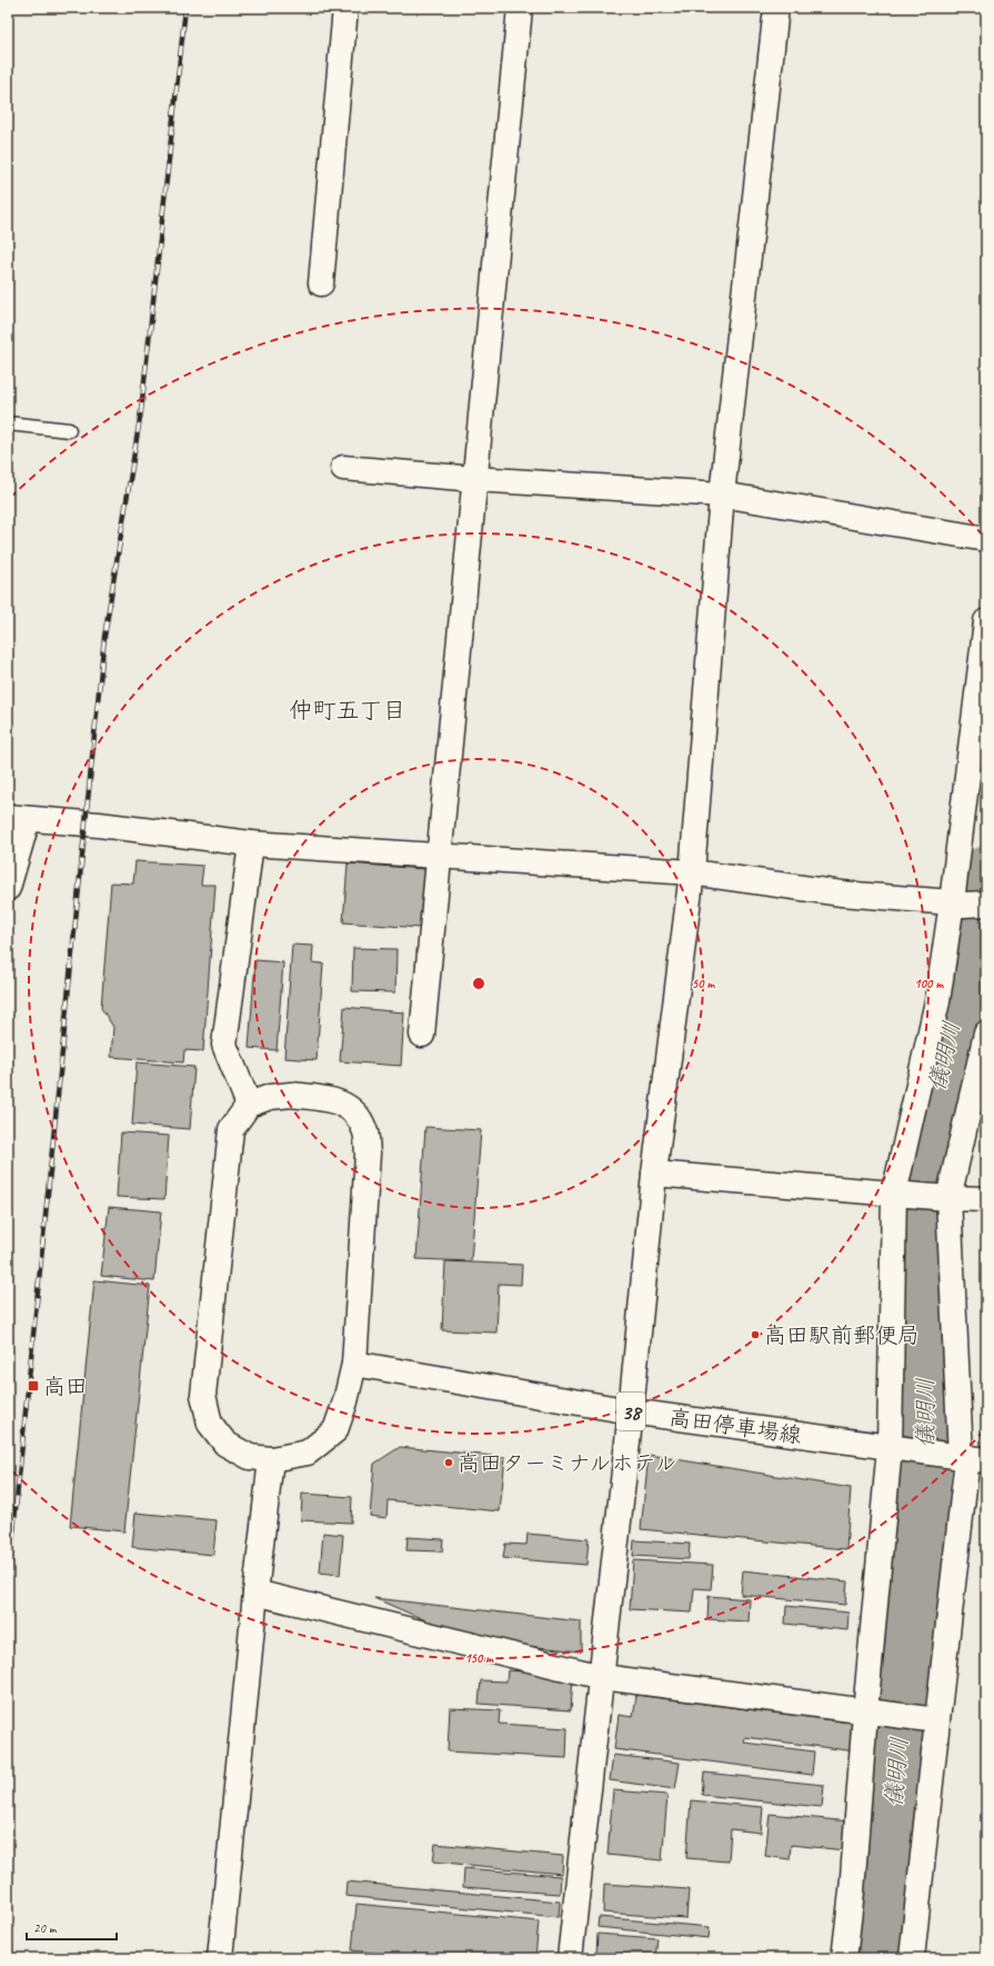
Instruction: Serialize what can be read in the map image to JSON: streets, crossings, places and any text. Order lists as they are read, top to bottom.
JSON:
{
  "streets": {
    "street": ["38", "高田停車場線"]
  },
  "districts": ["仲町五丁目"],
  "water": ["儀明川"],
  "places": {
    "other": ["高田駅前郵便局", "高田ターミナルホテル"],
    "transit": ["高田"]
  },
  "scale_bar": "20 m",
  "rings": ["50 m", "100 m", "150 m"]
}
